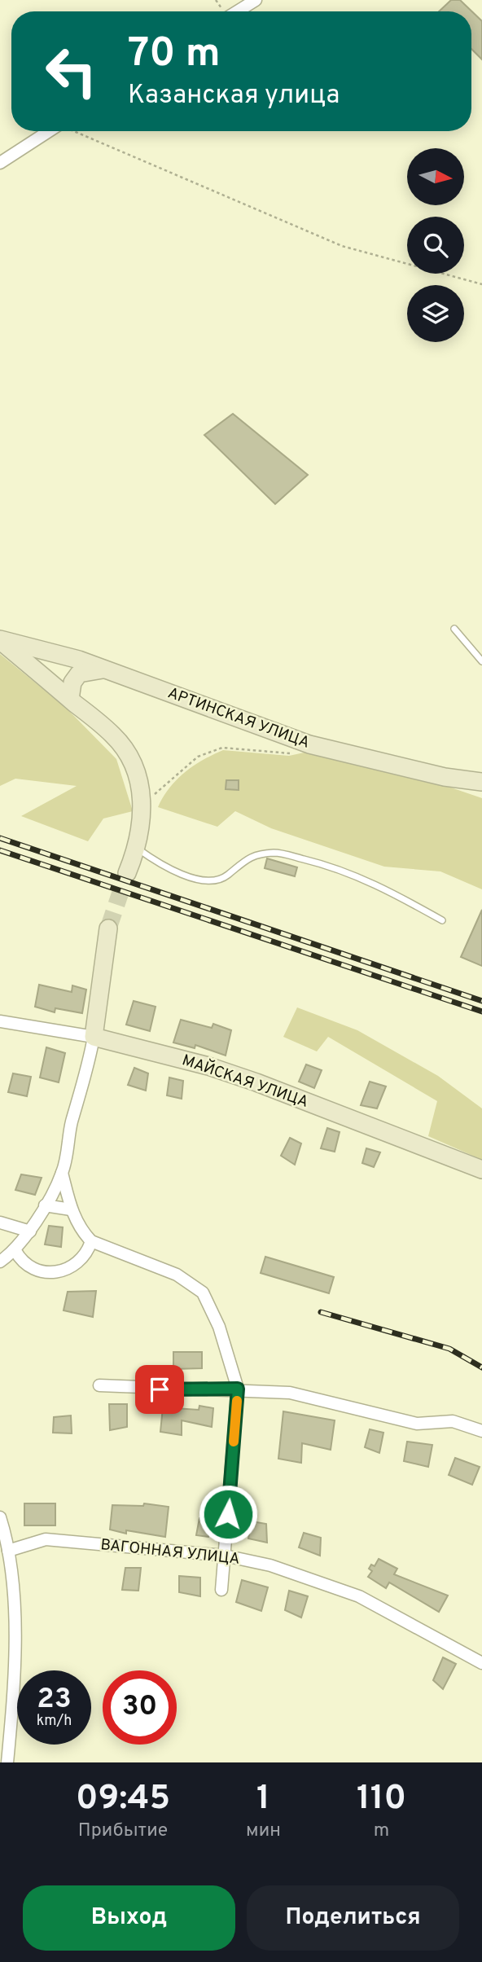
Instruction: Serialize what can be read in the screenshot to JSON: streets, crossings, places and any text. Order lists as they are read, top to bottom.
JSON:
{
  "streets": {
    "street": ["АРТИНСКАЯ УЛИЦА", "МАЙСКАЯ УЛИЦА", "ВАГОННАЯ УЛИЦА"]
  },
  "north": "right",
  "page": {
    "turn": ["70 m", "Казанская улица"],
    "speed": "23 km/h",
    "limit": "30",
    "eta": [
      "09:45",
      "Прибытие",
      "1",
      "мин",
      "110",
      "m"
    ],
    "buttons": ["Выход", "Поделиться"]
  }
}
